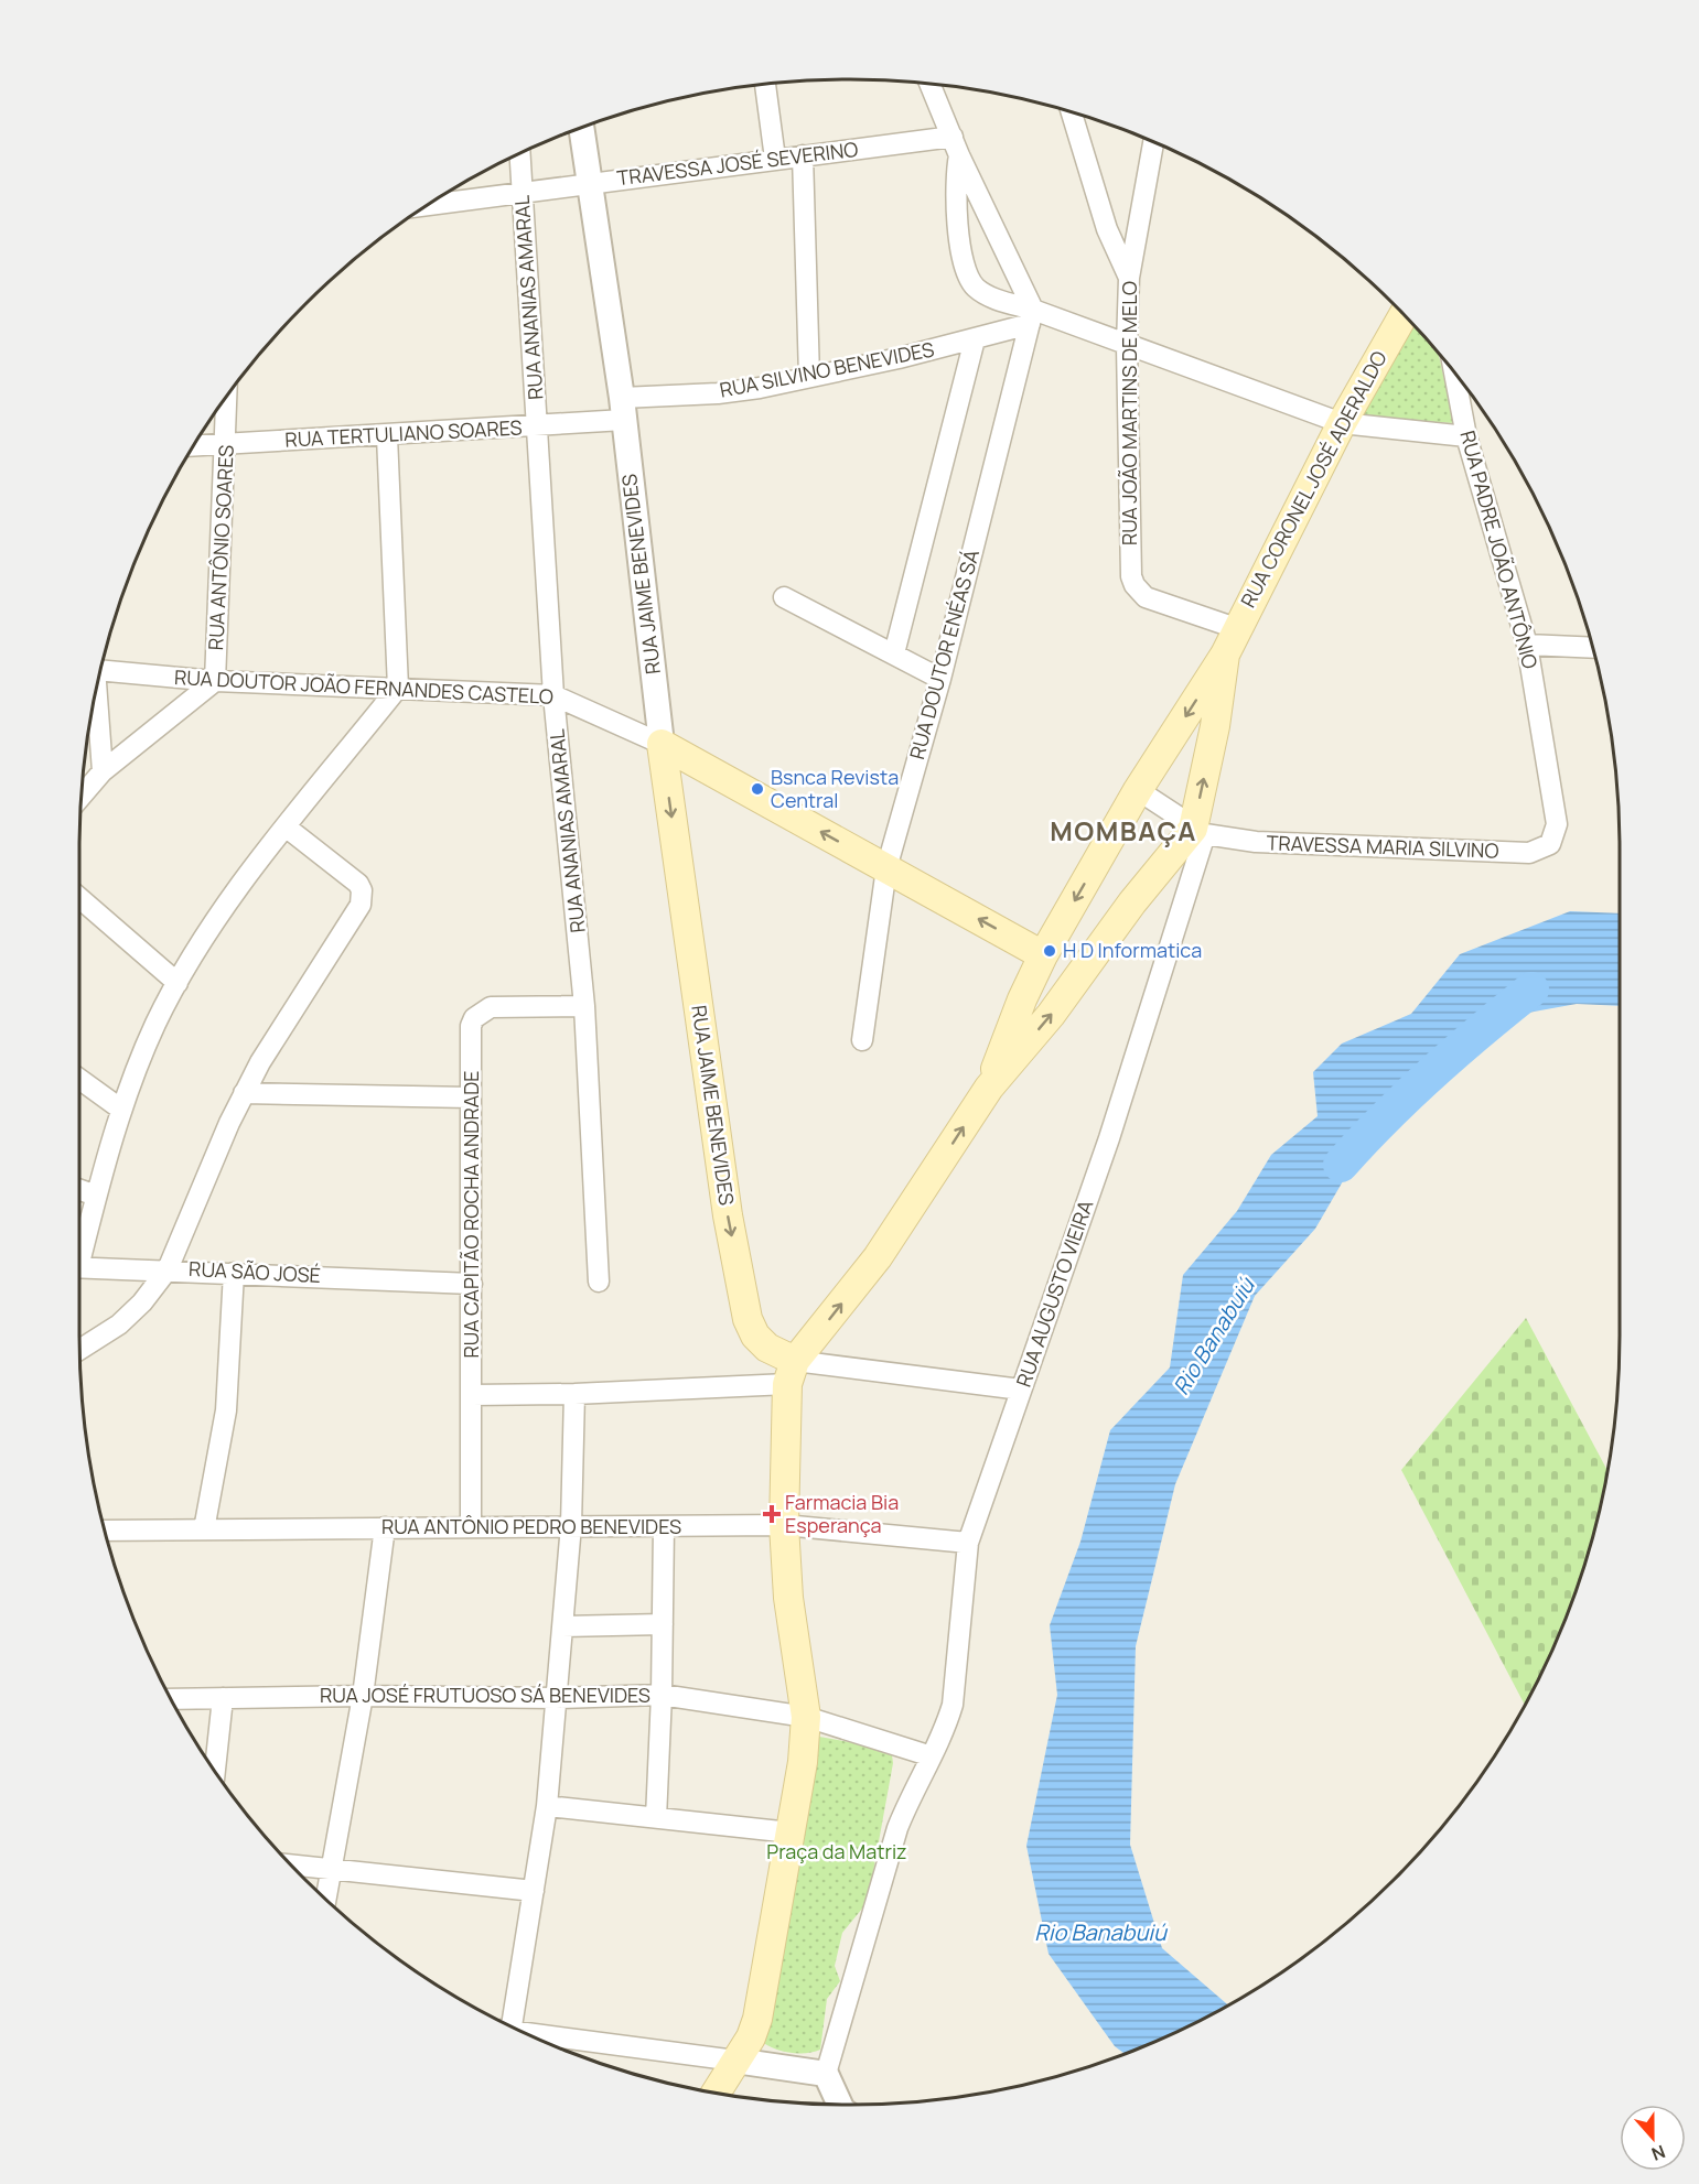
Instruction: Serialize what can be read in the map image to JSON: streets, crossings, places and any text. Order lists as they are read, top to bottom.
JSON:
{
  "streets": {
    "main road": ["RUA CORONEL JOSÉ ADERALDO", "RUA JAIME BENEVIDES", "RUA DOUTOR JOÃO FERNANDES CASTELO"],
    "street": [
      "TRAVESSA JOSÉ SEVERINO",
      "RUA ANANIAS AMARAL",
      "RUA SILVINO BENEVIDES",
      "RUA JOÃO MARTINS DE MELO",
      "RUA TERTULIANO SOARES",
      "RUA ANTÔNIO SOARES",
      "RUA PADRE JOÃO ANTÔNIO",
      "RUA DOUTOR ENÉAS SÁ",
      "TRAVESSA MARIA SILVINO",
      "RUA CAPITÃO ROCHA ANDRADE",
      "RUA SÃO JOSÉ",
      "RUA AUGUSTO VIEIRA",
      "RUA ANTÔNIO PEDRO BENEVIDES",
      "RUA JOSÉ FRUTUOSO SÁ BENEVIDES"
    ]
  },
  "crossings": [
    ["TRAVESSA JOSÉ SEVERINO", "RUA ANANIAS AMARAL"],
    ["TRAVESSA JOSÉ SEVERINO", "RUA JAIME BENEVIDES"],
    ["RUA ANANIAS AMARAL", "RUA TERTULIANO SOARES"],
    ["RUA ANANIAS AMARAL", "RUA DOUTOR JOÃO FERNANDES CASTELO"],
    ["RUA ANANIAS AMARAL", "RUA CAPITÃO ROCHA ANDRADE"],
    ["RUA SILVINO BENEVIDES", "RUA TERTULIANO SOARES"],
    ["RUA SILVINO BENEVIDES", "RUA JAIME BENEVIDES"],
    ["RUA SILVINO BENEVIDES", "RUA DOUTOR ENÉAS SÁ"],
    ["RUA JOÃO MARTINS DE MELO", "RUA CORONEL JOSÉ ADERALDO"],
    ["RUA TERTULIANO SOARES", "RUA ANTÔNIO SOARES"],
    ["RUA TERTULIANO SOARES", "RUA JAIME BENEVIDES"],
    ["RUA CORONEL JOSÉ ADERALDO", "RUA JAIME BENEVIDES"],
    ["RUA CORONEL JOSÉ ADERALDO", "RUA DOUTOR JOÃO FERNANDES CASTELO"],
    ["RUA CORONEL JOSÉ ADERALDO", "TRAVESSA MARIA SILVINO"],
    ["RUA CORONEL JOSÉ ADERALDO", "RUA AUGUSTO VIEIRA"],
    ["RUA ANTÔNIO SOARES", "RUA DOUTOR JOÃO FERNANDES CASTELO"],
    ["RUA PADRE JOÃO ANTÔNIO", "TRAVESSA MARIA SILVINO"],
    ["RUA JAIME BENEVIDES", "RUA DOUTOR JOÃO FERNANDES CASTELO"],
    ["RUA DOUTOR ENÉAS SÁ", "RUA DOUTOR JOÃO FERNANDES CASTELO"],
    ["TRAVESSA MARIA SILVINO", "RUA AUGUSTO VIEIRA"],
    ["RUA CAPITÃO ROCHA ANDRADE", "RUA SÃO JOSÉ"],
    ["RUA CAPITÃO ROCHA ANDRADE", "RUA ANTÔNIO PEDRO BENEVIDES"],
    ["RUA AUGUSTO VIEIRA", "RUA ANTÔNIO PEDRO BENEVIDES"],
    ["RUA AUGUSTO VIEIRA", "RUA JOSÉ FRUTUOSO SÁ BENEVIDES"]
  ],
  "one_way": ["RUA JAIME BENEVIDES"],
  "districts": ["MOMBAÇA"],
  "water": ["Rio Banabuiú"],
  "parks": ["Praça da Matriz"],
  "places": {
    "other": ["Bsnca Revista Central", "H D Informatica"],
    "health": ["Farmacia Bia Esperança"]
  },
  "north": "bottom"
}
